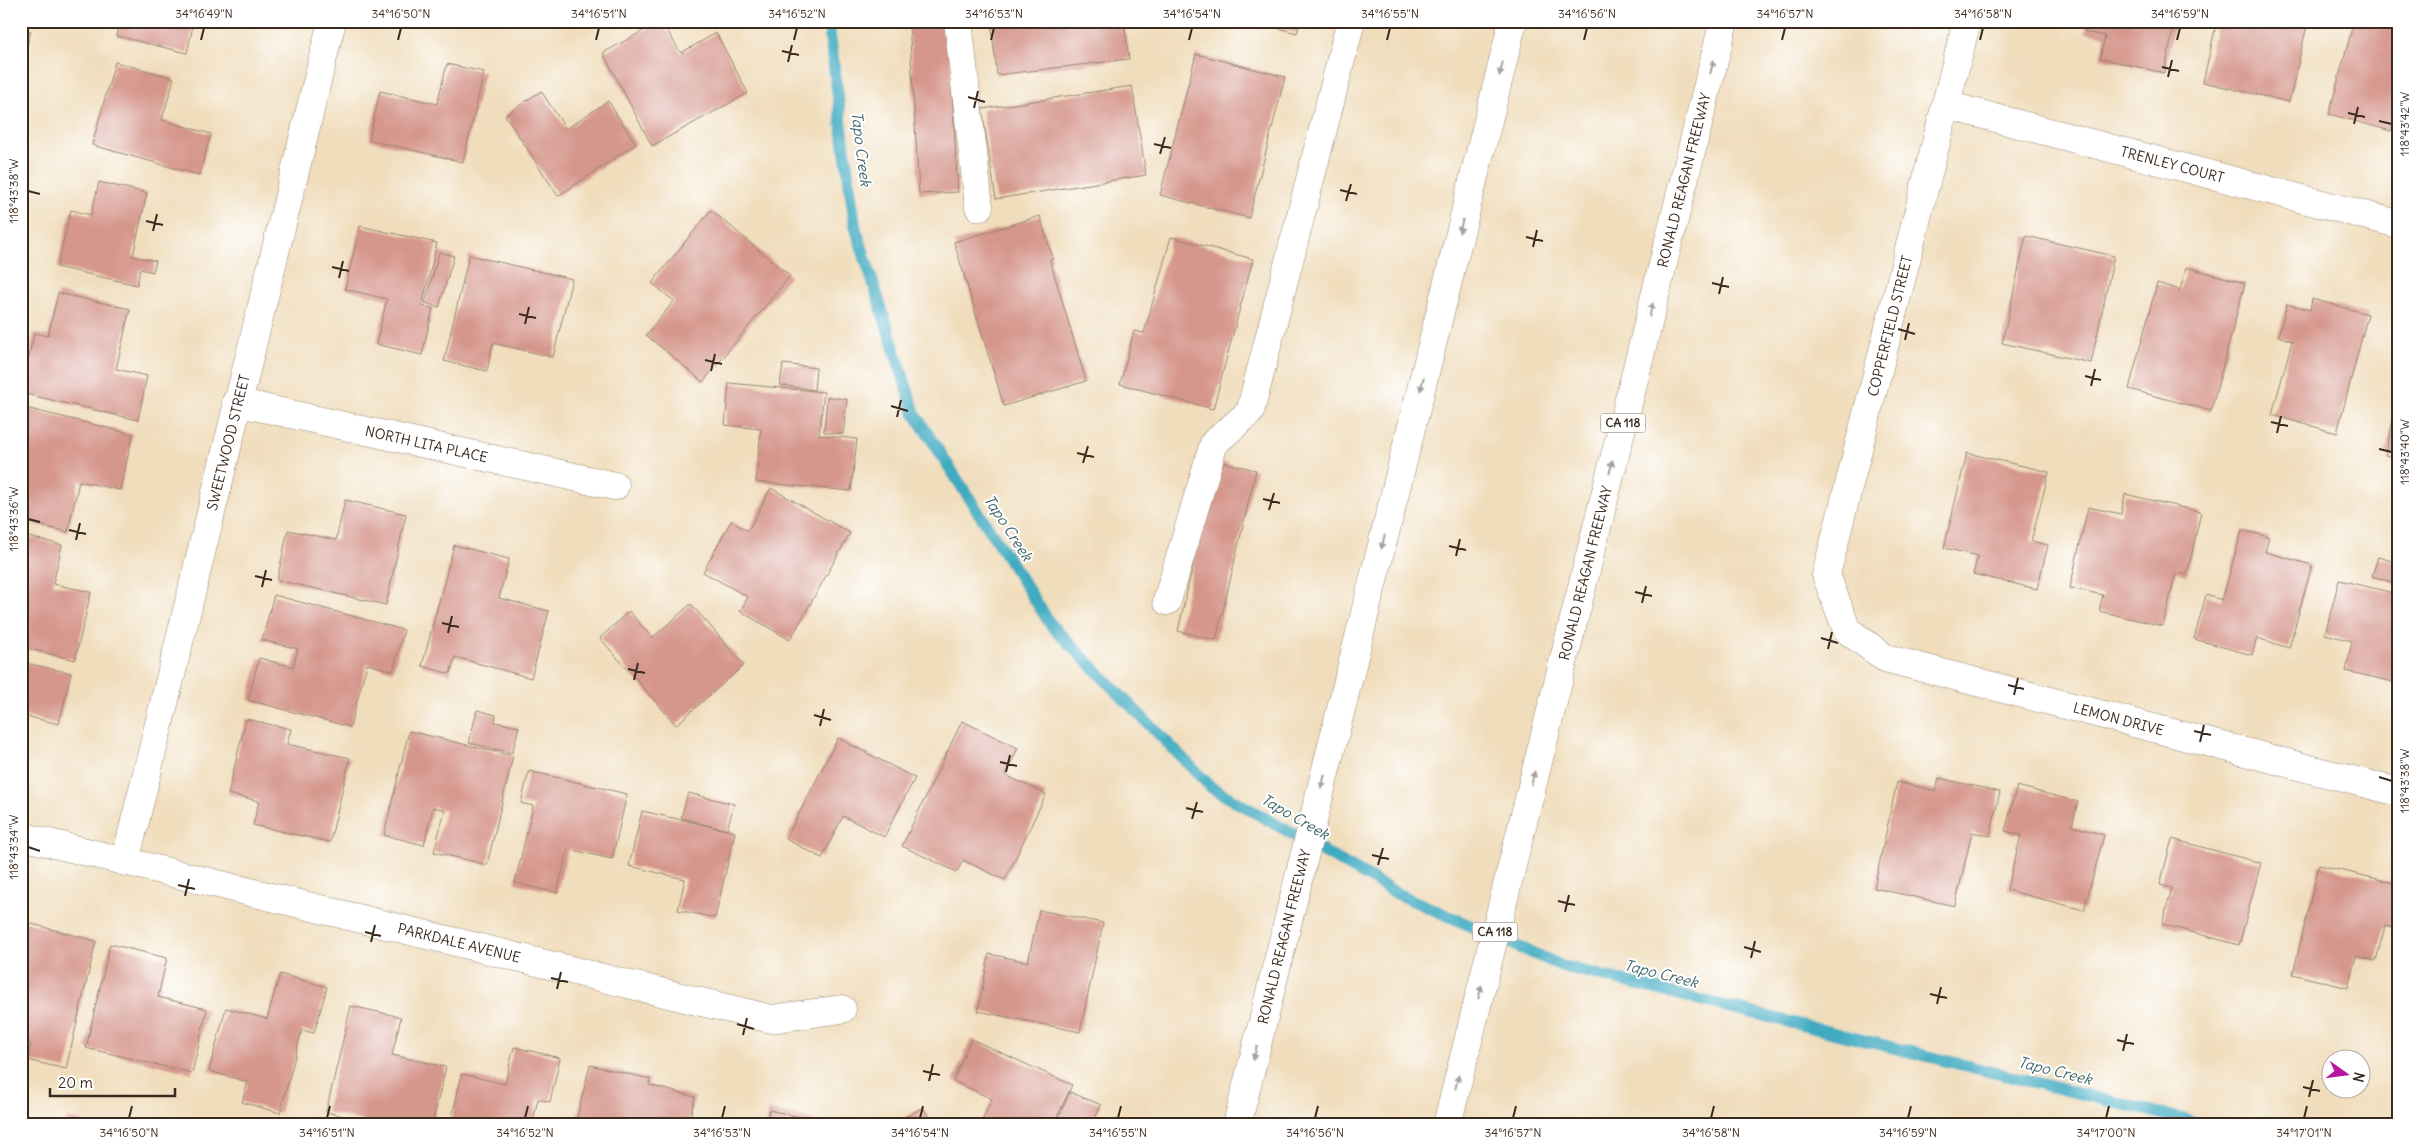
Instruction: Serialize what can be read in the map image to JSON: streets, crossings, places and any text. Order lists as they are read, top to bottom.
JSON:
{
  "streets": {
    "main road": [
      "TRENLEY COURT",
      "RONALD REAGAN FREEWAY",
      "COPPERFIELD STREET",
      "CA 118",
      "SWEETWOOD STREET",
      "NORTH LITA PLACE",
      "LEMON DRIVE",
      "PARKDALE AVENUE"
    ]
  },
  "crossings": [
    ["TRENLEY COURT", "COPPERFIELD STREET"],
    ["COPPERFIELD STREET", "LEMON DRIVE"],
    ["SWEETWOOD STREET", "NORTH LITA PLACE"],
    ["SWEETWOOD STREET", "PARKDALE AVENUE"]
  ],
  "water": ["Tapo Creek"],
  "scale_bar": "20 m",
  "north": "right",
  "coordinates": [
    "34°16'49\"N",
    "34°16'50\"N",
    "34°16'51\"N",
    "34°16'52\"N",
    "34°16'53\"N",
    "34°16'54\"N",
    "34°16'55\"N",
    "34°16'56\"N",
    "34°16'57\"N",
    "34°16'58\"N",
    "34°16'59\"N",
    "118°43'42\"W",
    "118°43'38\"W",
    "118°43'40\"W",
    "118°43'36\"W",
    "118°43'34\"W",
    "34°17'00\"N",
    "34°17'01\"N"
  ]
}
